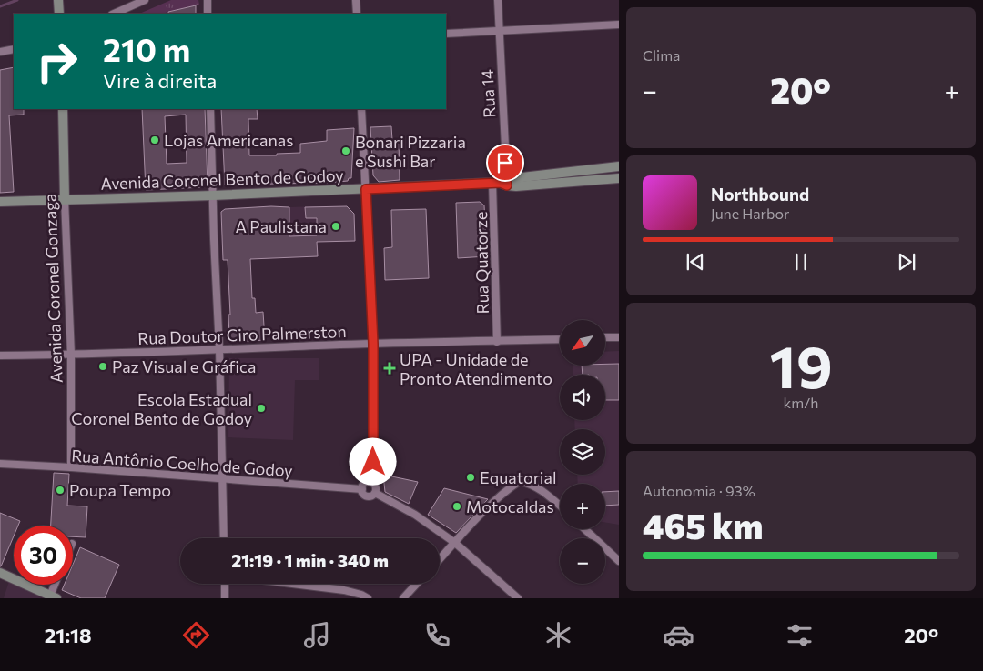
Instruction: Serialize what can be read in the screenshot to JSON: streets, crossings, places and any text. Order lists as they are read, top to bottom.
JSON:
{
  "streets": {
    "main road": ["Avenida Coronel Bento de Godoy", "Avenida Coronel Gonzaga"],
    "street": [
      "Rua 14",
      "Rua Quatorze",
      "Rua Doutor Ciro Palmerston",
      "Rua Antônio Coelho de Godoy"
    ]
  },
  "crossings": [
    ["Rua 14", "Avenida Coronel Bento de Godoy"],
    ["Rua 14", "Rua Quatorze"],
    ["Avenida Coronel Bento de Godoy", "Rua Quatorze"],
    ["Avenida Coronel Bento de Godoy", "Avenida Coronel Gonzaga"],
    ["Rua Quatorze", "Rua Doutor Ciro Palmerston"],
    ["Avenida Coronel Gonzaga", "Rua Doutor Ciro Palmerston"],
    ["Avenida Coronel Gonzaga", "Rua Antônio Coelho de Godoy"]
  ],
  "places": {
    "other": [
      "Lojas Americanas",
      "Bonari Pizzaria e Sushi Bar",
      "A Paulistana",
      "Paz Visual e Gráfica",
      "Escola Estadual Coronel Bento de Godoy",
      "Equatorial",
      "Poupa Tempo",
      "Motocaldas"
    ],
    "health": ["UPA - Unidade de Pronto Atendimento"]
  },
  "north": "bottom left",
  "page": {
    "tile": [
      "Clima",
      ["19", "km/h"],
      ["Autonomia · 93%", "465 km"]
    ],
    "turn": ["210 m", "Vire à direita"],
    "heat": ["−", "20°", "+"],
    "song": ["Northbound", "June Harbor"],
    "map_buttons": ["+", "−"],
    "limit": "30",
    "trip": "21:19 · 1 min · 340 m",
    "tabs": ["21:18", "20°"]
  }
}
